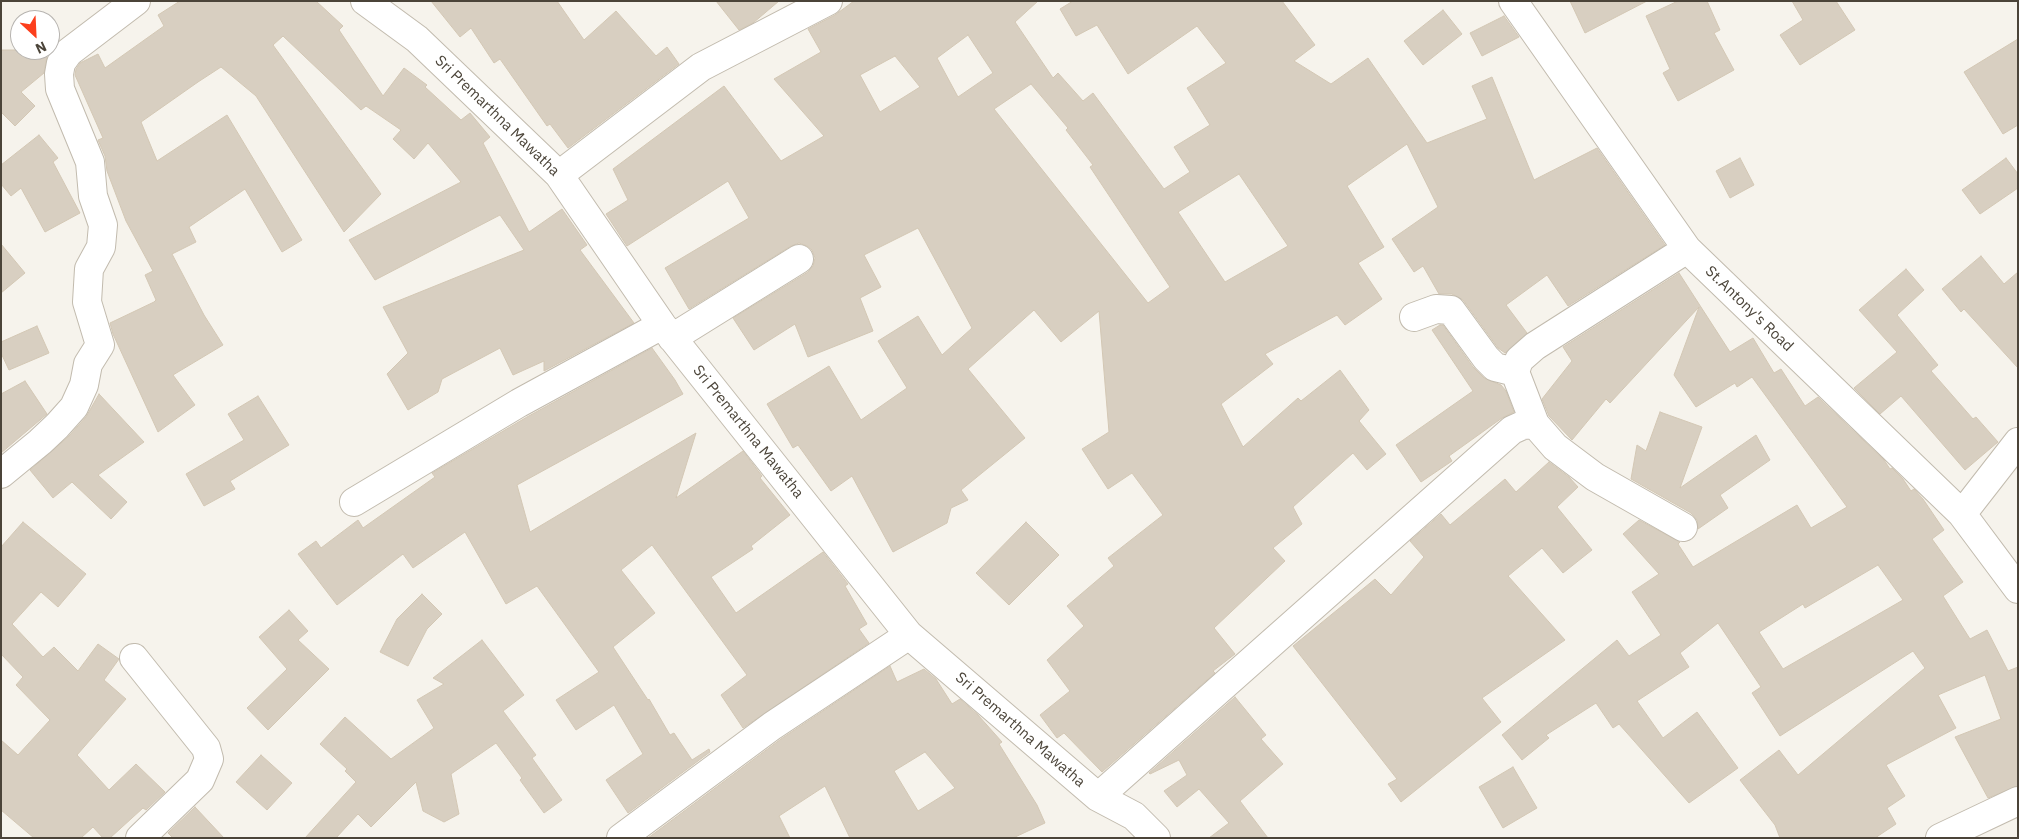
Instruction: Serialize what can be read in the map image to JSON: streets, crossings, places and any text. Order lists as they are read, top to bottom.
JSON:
{
  "streets": {
    "street": ["Sri Premarthna Mawatha", "St.Antony's Road"]
  },
  "north": "bottom right"
}
